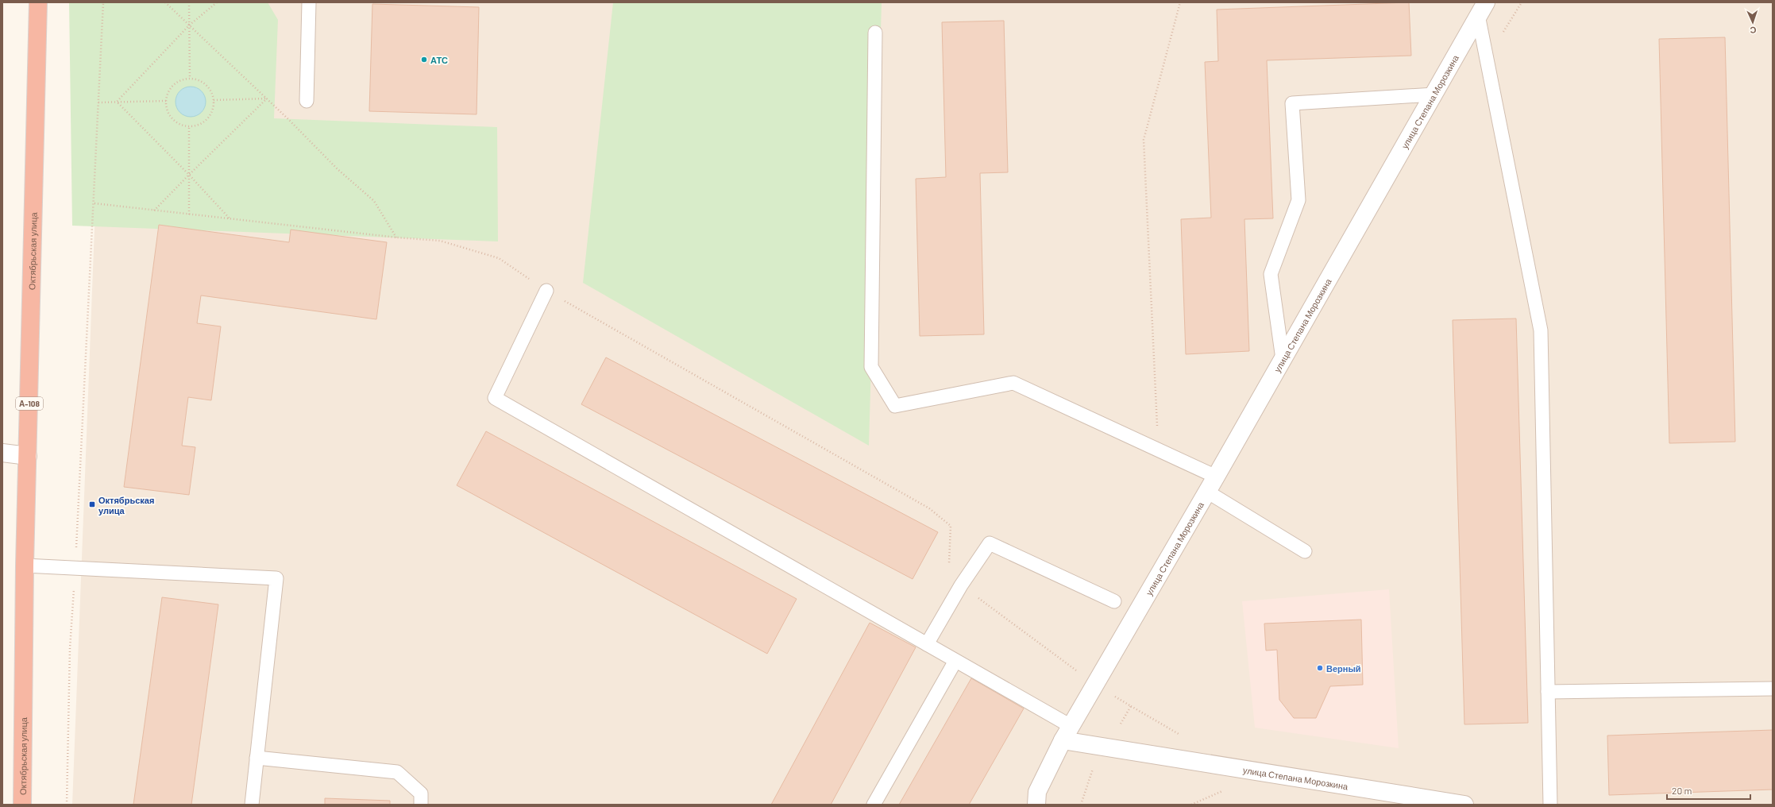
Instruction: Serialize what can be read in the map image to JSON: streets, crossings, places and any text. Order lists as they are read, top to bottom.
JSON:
{
  "streets": {
    "highway": ["Октябрьская улица", "А-108"],
    "street": ["улица Степана Морозкина"]
  },
  "places": {
    "other": ["АТС", "Верный"],
    "transit": ["Октябрьская улица"]
  },
  "scale_bar": "20 m",
  "north": "bottom"
}
